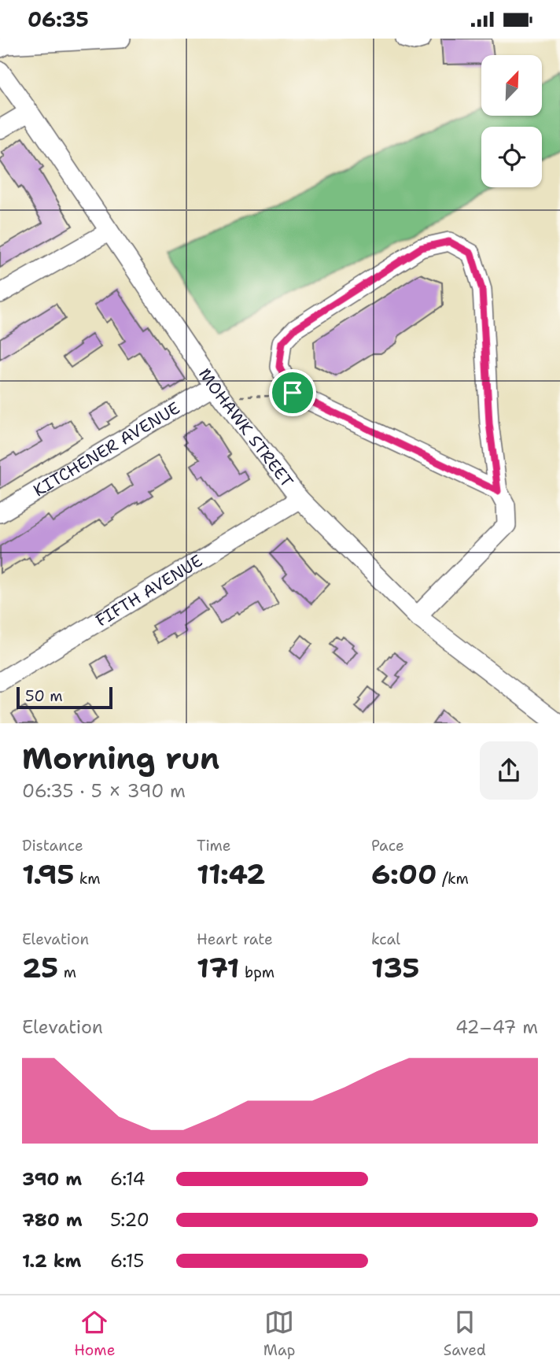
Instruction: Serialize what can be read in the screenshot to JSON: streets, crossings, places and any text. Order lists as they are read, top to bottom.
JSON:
{
  "streets": {
    "street": ["MOHAWK STREET", "KITCHENER AVENUE", "FIFTH AVENUE"]
  },
  "crossings": [
    ["MOHAWK STREET", "KITCHENER AVENUE"],
    ["MOHAWK STREET", "FIFTH AVENUE"]
  ],
  "scale_bar": "50 m",
  "north": "top right",
  "page": {
    "status": "06:35",
    "scale": "50 m",
    "heading": ["Morning run", "06:35 · 5 × 390 m"],
    "stats": [
      ["Distance", "1.95 km"],
      ["Time", "11:42"],
      ["Pace", "6:00 /km"],
      ["Elevation", "25 m"],
      ["Heart rate", "171 bpm"],
      ["kcal", "135"]
    ],
    "chart": ["Elevation", "42–47 m"],
    "list": [
      {
        "name": "390 m",
        "note": "6:14"
      },
      {
        "name": "780 m",
        "note": "5:20"
      },
      {
        "name": "1.2 km",
        "note": "6:15"
      }
    ],
    "tabs": ["Home", "Map", "Saved"]
  }
}
